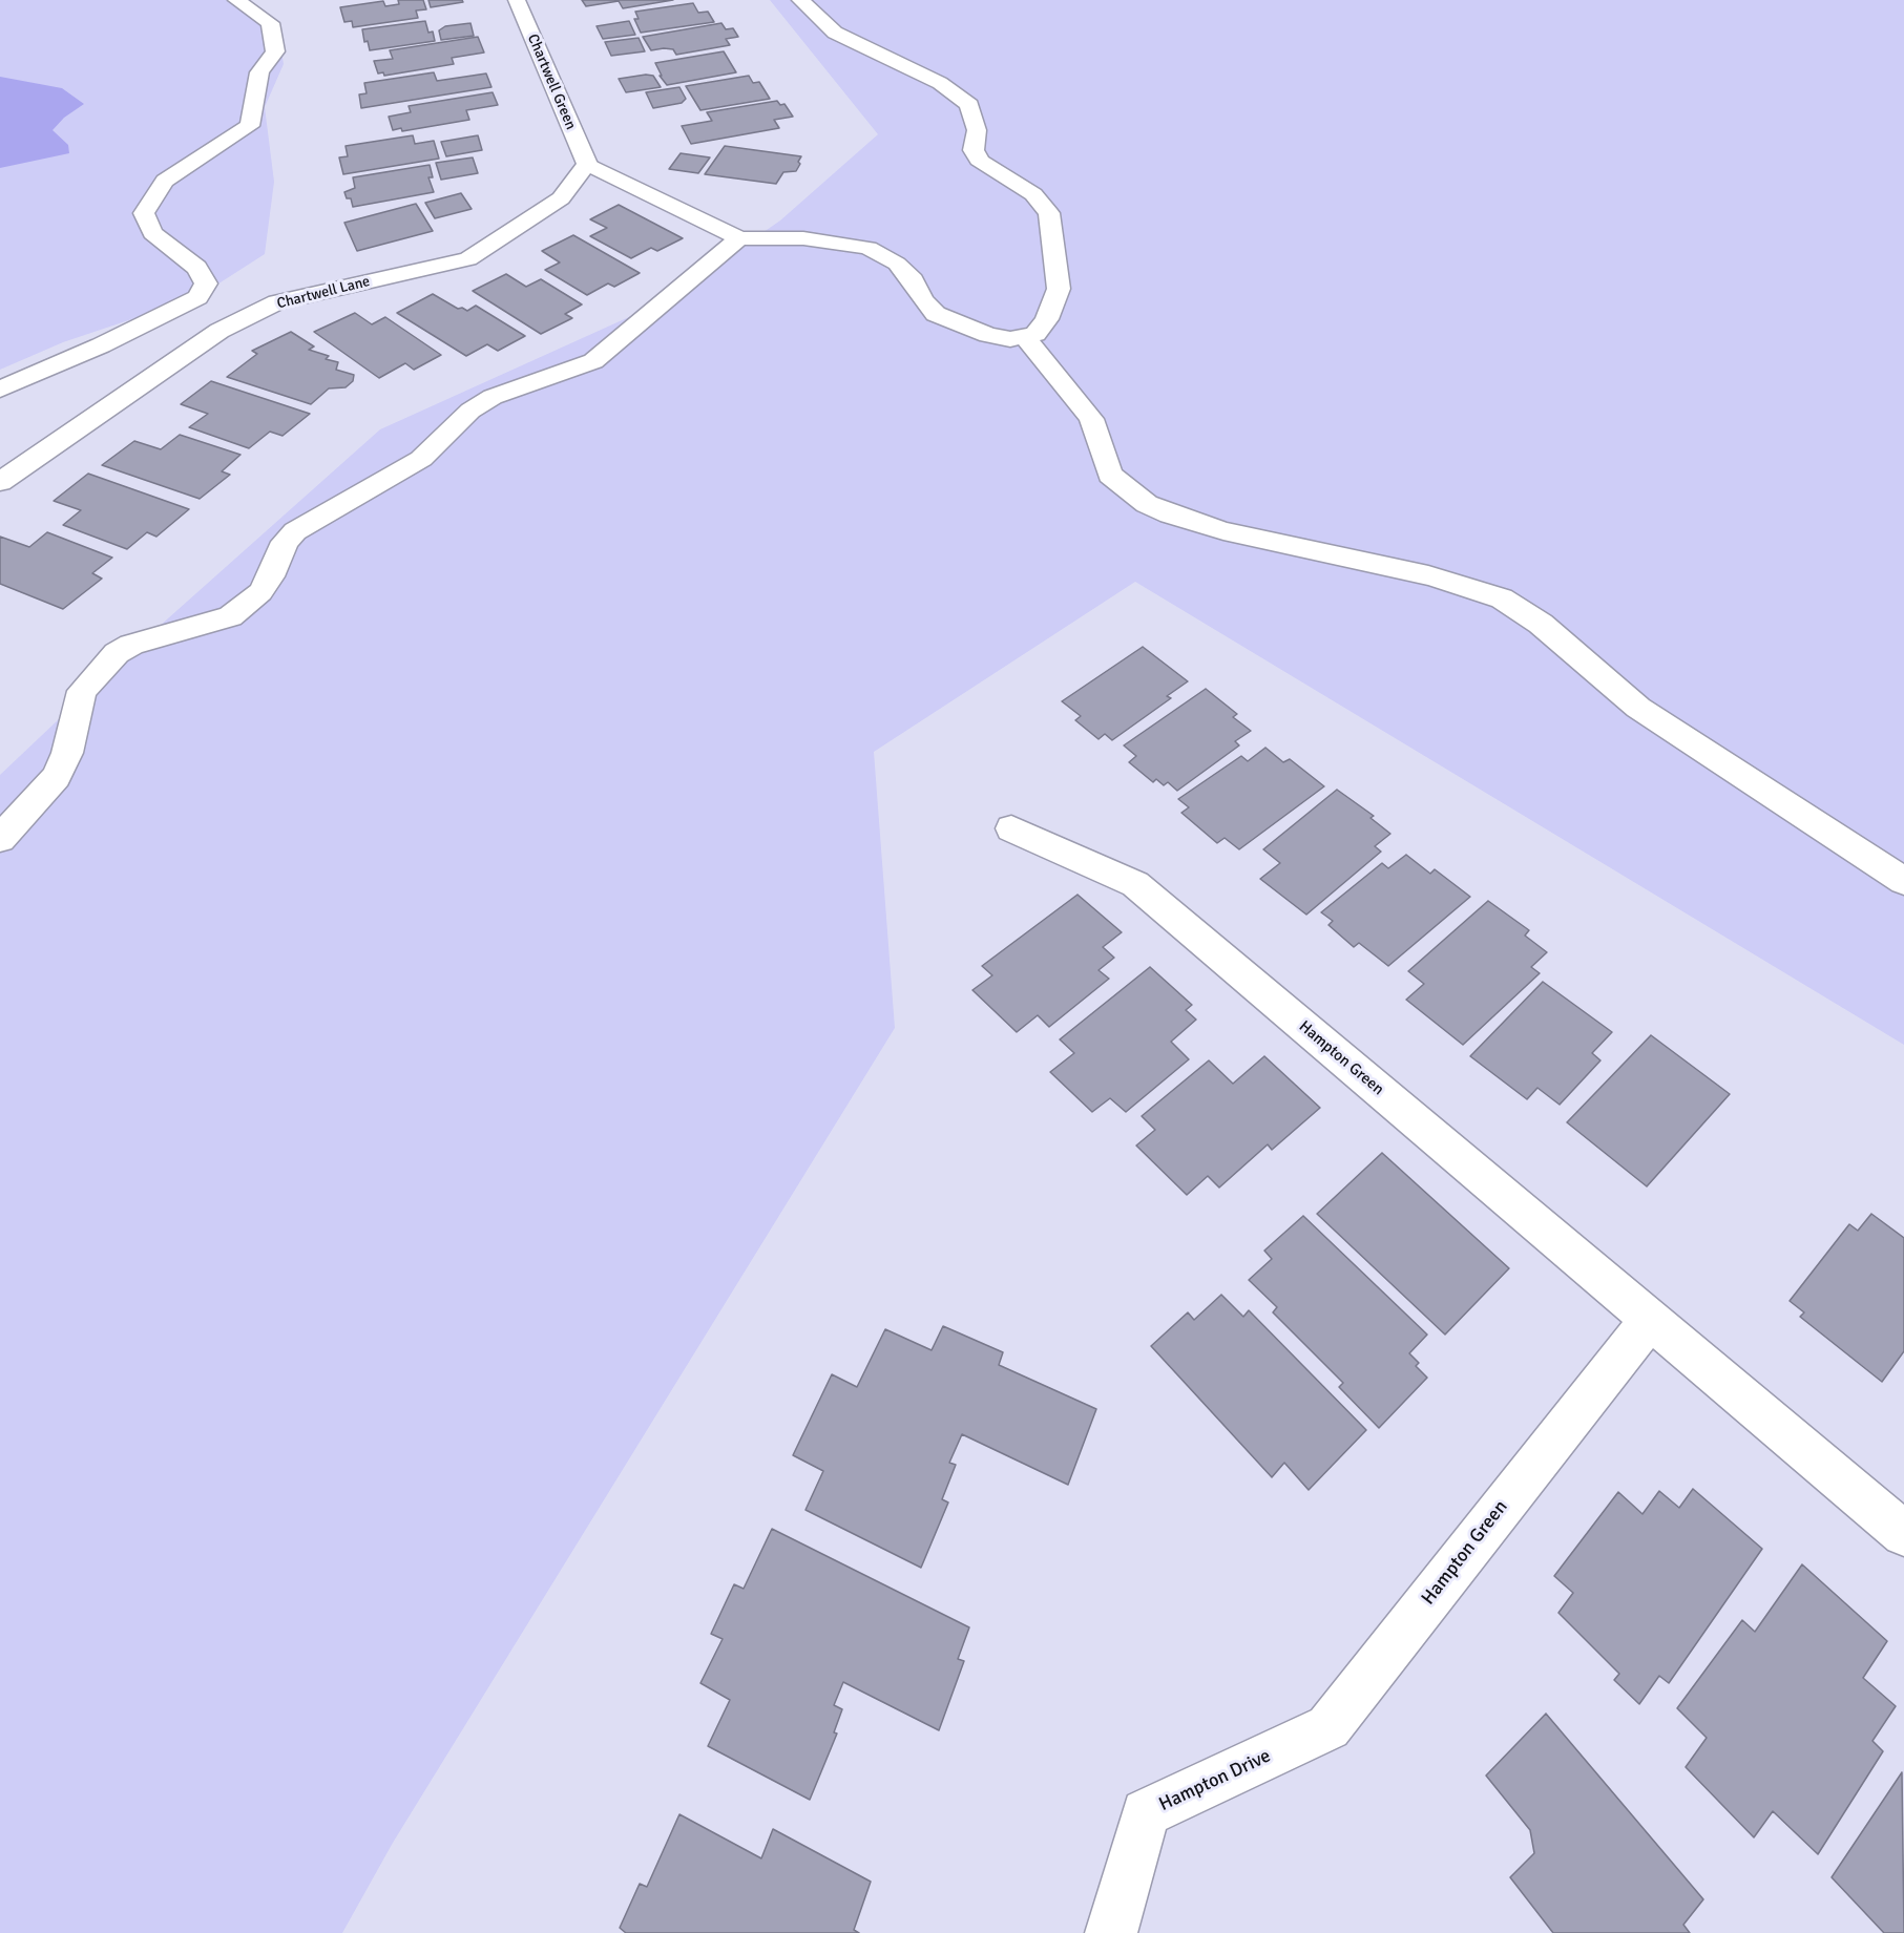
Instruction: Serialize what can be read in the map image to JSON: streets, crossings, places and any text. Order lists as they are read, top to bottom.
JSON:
{
  "streets": {
    "street": [
      "Chartwell Green",
      "Chartwell Lane",
      "Hampton Green",
      "Hampton Drive"
    ]
  },
  "crossings": [
    ["Chartwell Green", "Chartwell Lane"],
    ["Hampton Green", "Hampton Drive"]
  ]
}
